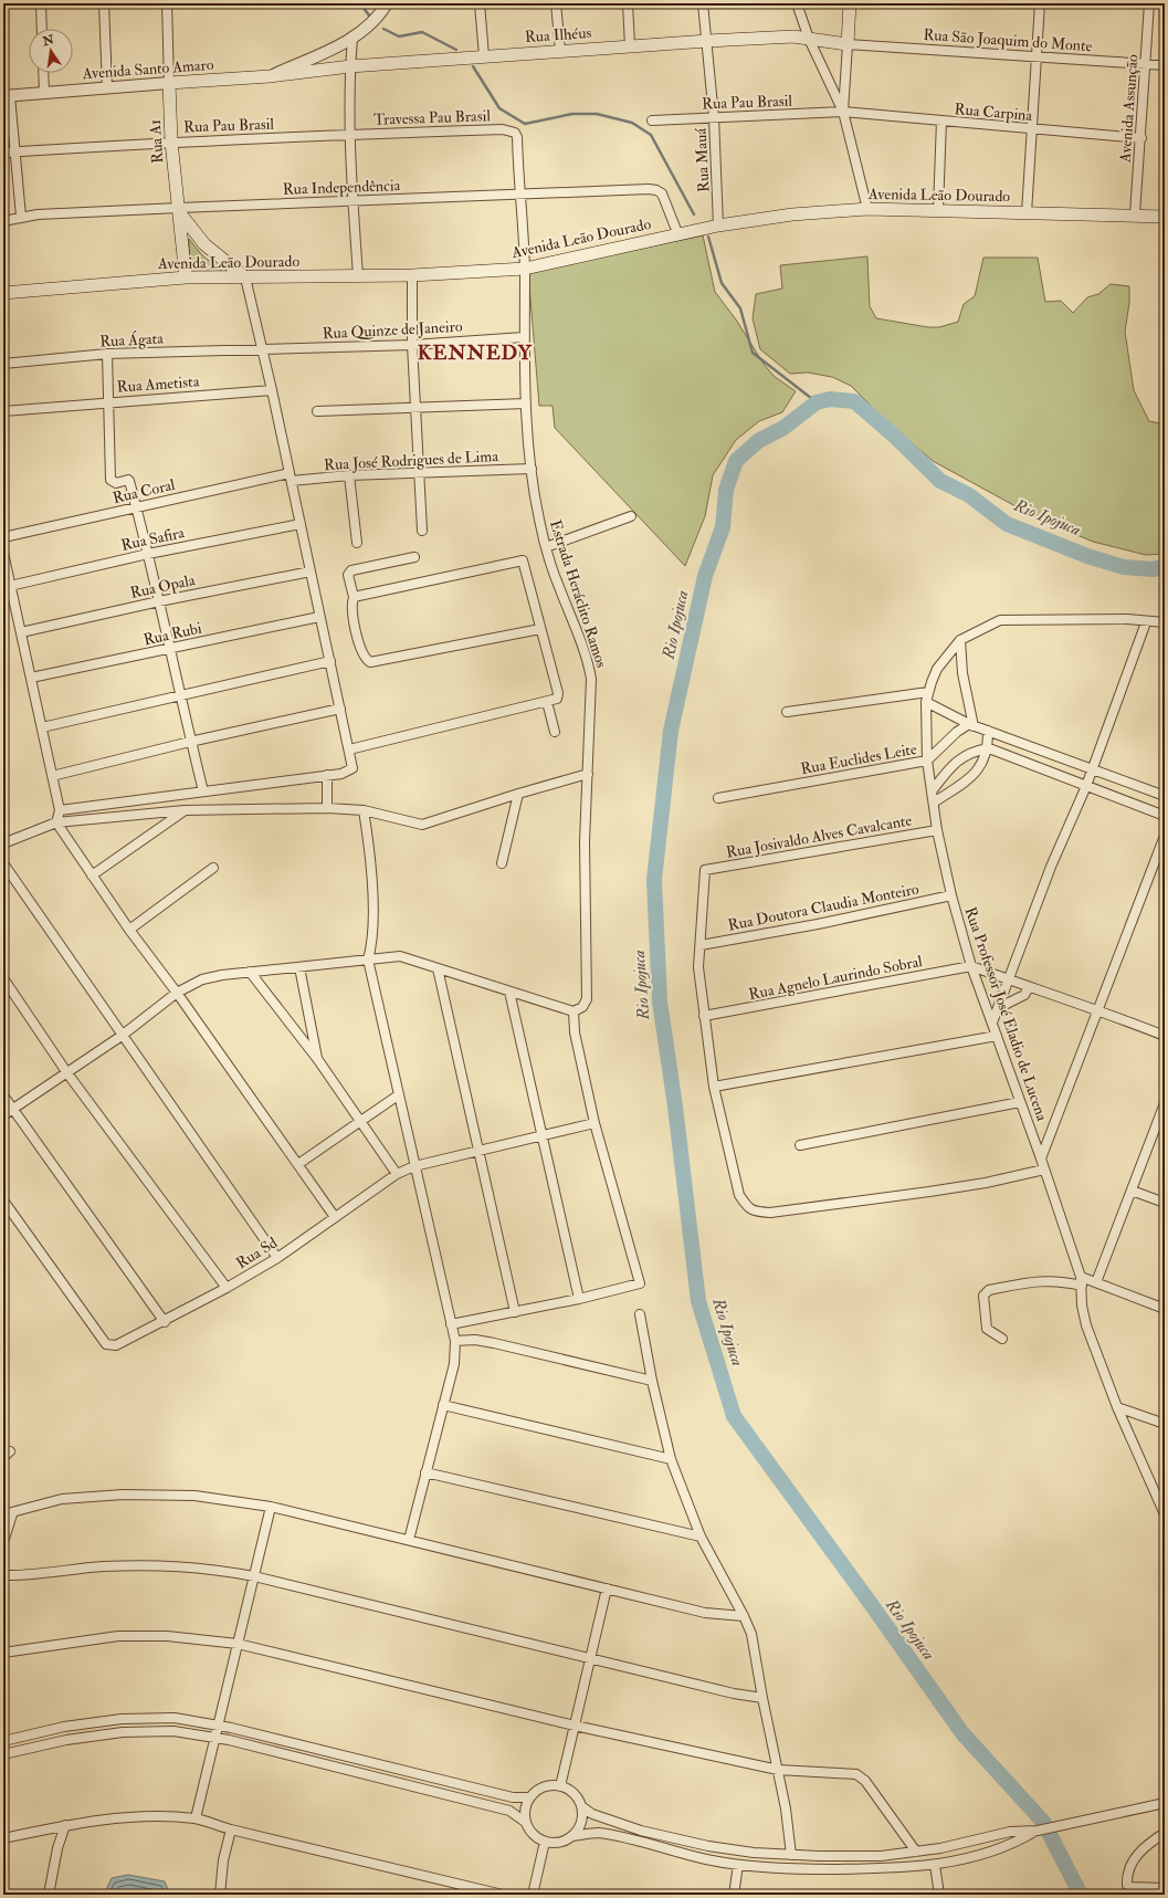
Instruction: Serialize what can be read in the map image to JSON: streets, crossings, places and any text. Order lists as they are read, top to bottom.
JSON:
{
  "streets": {
    "main road": [
      "Rua Ilhéus",
      "Avenida Santo Amaro",
      "Rua A1",
      "Avenida Leão Dourado"
    ],
    "street": [
      "Rua São Joaquim do Monte",
      "Rua Pau Brasil",
      "Avenida Assunção",
      "Rua Carpina",
      "Travessa Pau Brasil",
      "Rua Mauá",
      "Rua Independência",
      "Rua Quinze de Janeiro",
      "Rua Ágata",
      "Rua Ametista",
      "Rua José Rodrigues de Lima",
      "Rua Coral",
      "Rua Safira",
      "Rua Opala",
      "Estrada Heráclito Ramos",
      "Rua Rubi",
      "Rua Euclides Leite",
      "Rua Josivaldo Alves Cavalcante",
      "Rua Doutora Claudia Monteiro",
      "Rua Agnelo Laurindo Sobral",
      "Rua Professor José Eladio de Lucena",
      "Rua Sd"
    ]
  },
  "crossings": [
    ["Rua Ilhéus", "Rua São Joaquim do Monte"],
    ["Rua Ilhéus", "Avenida Santo Amaro"],
    ["Rua Ilhéus", "Travessa Pau Brasil"],
    ["Rua Ilhéus", "Rua Mauá"],
    ["Rua São Joaquim do Monte", "Avenida Assunção"],
    ["Avenida Santo Amaro", "Rua A1"],
    ["Rua Pau Brasil", "Rua Carpina"],
    ["Rua Pau Brasil", "Travessa Pau Brasil"],
    ["Rua Pau Brasil", "Rua A1"],
    ["Rua Pau Brasil", "Rua Mauá"],
    ["Avenida Assunção", "Rua Carpina"],
    ["Avenida Assunção", "Avenida Leão Dourado"],
    ["Travessa Pau Brasil", "Rua Independência"],
    ["Travessa Pau Brasil", "Avenida Leão Dourado"],
    ["Travessa Pau Brasil", "Estrada Heráclito Ramos"],
    ["Rua A1", "Rua Independência"],
    ["Rua A1", "Avenida Leão Dourado"],
    ["Rua Mauá", "Avenida Leão Dourado"],
    ["Rua Independência", "Avenida Leão Dourado"],
    ["Rua Independência", "Estrada Heráclito Ramos"],
    ["Avenida Leão Dourado", "Estrada Heráclito Ramos"],
    ["Rua Quinze de Janeiro", "Rua Ágata"],
    ["Rua Quinze de Janeiro", "Estrada Heráclito Ramos"],
    ["Rua José Rodrigues de Lima", "Rua Coral"],
    ["Rua José Rodrigues de Lima", "Estrada Heráclito Ramos"],
    ["Rua Euclides Leite", "Rua Professor José Eladio de Lucena"],
    ["Rua Josivaldo Alves Cavalcante", "Rua Doutora Claudia Monteiro"],
    ["Rua Josivaldo Alves Cavalcante", "Rua Professor José Eladio de Lucena"],
    ["Rua Doutora Claudia Monteiro", "Rua Professor José Eladio de Lucena"],
    ["Rua Agnelo Laurindo Sobral", "Rua Professor José Eladio de Lucena"]
  ],
  "districts": ["KENNEDY"],
  "water": ["Rio Ipojuca"],
  "north": "top"
}
